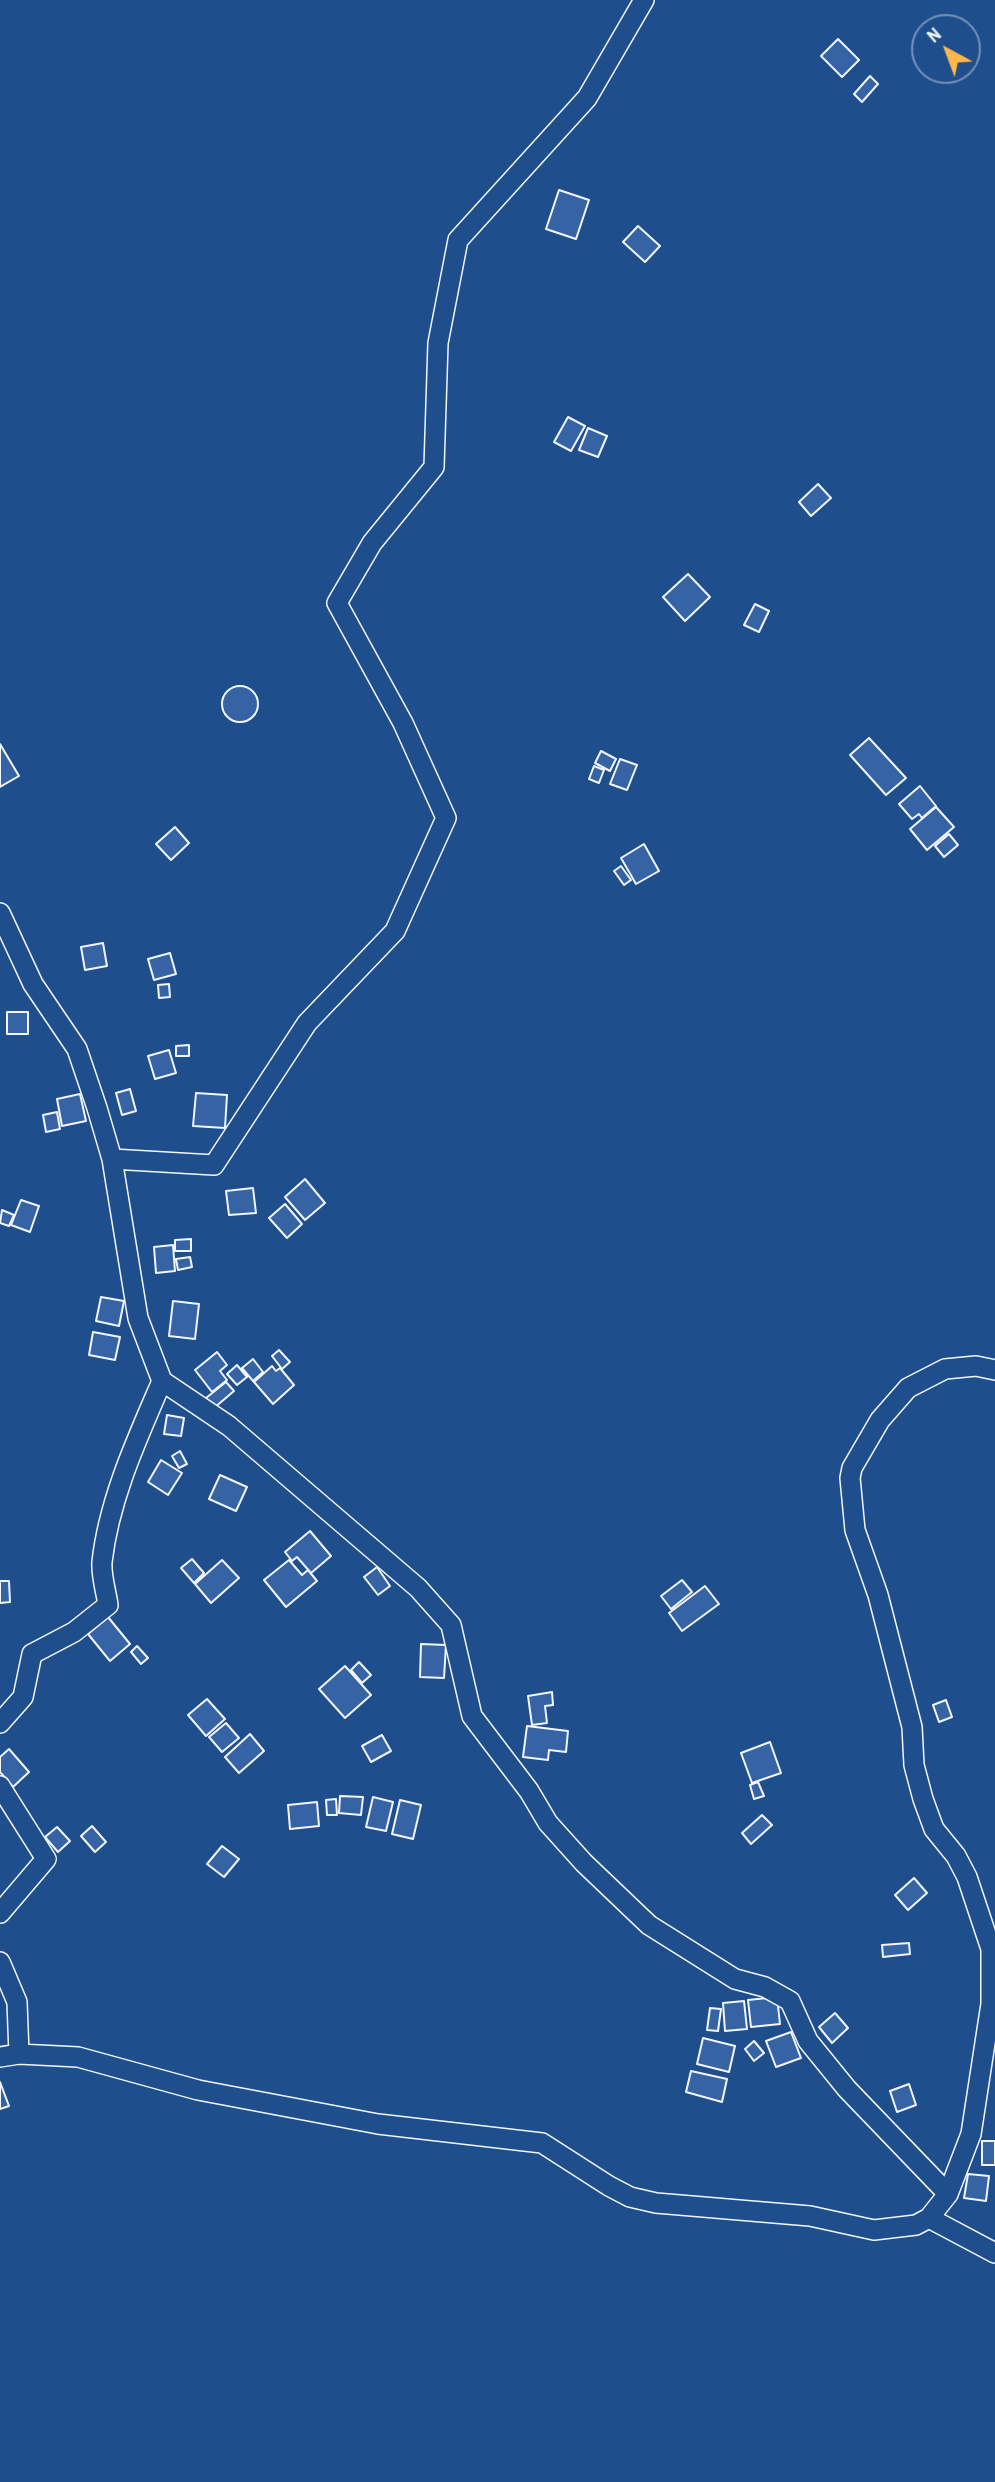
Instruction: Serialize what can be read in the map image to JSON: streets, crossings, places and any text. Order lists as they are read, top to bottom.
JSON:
{
  "north": "top left"
}
